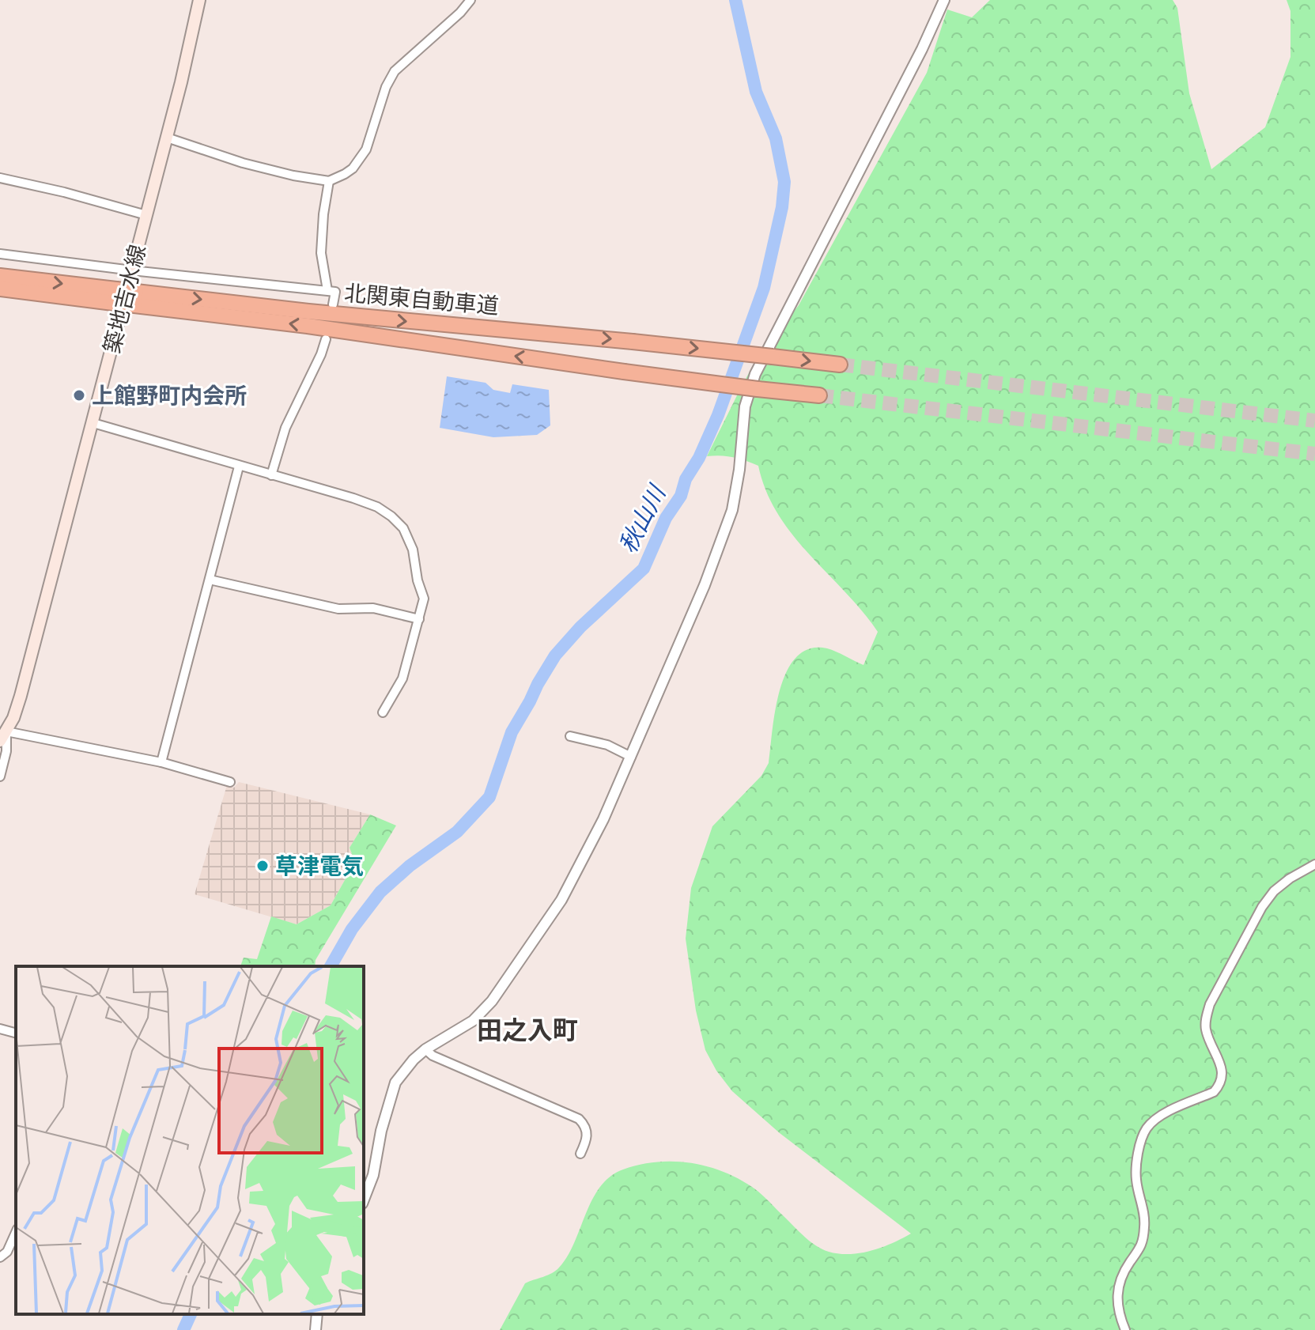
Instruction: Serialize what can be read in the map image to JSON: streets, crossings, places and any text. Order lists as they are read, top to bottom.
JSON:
{
  "streets": {
    "highway": ["北関東自動車道"],
    "main road": ["築地吉水線"]
  },
  "districts": ["田之入町"],
  "water": ["秋山川"],
  "places": ["上館野町内会所", "草津電気"]
}
